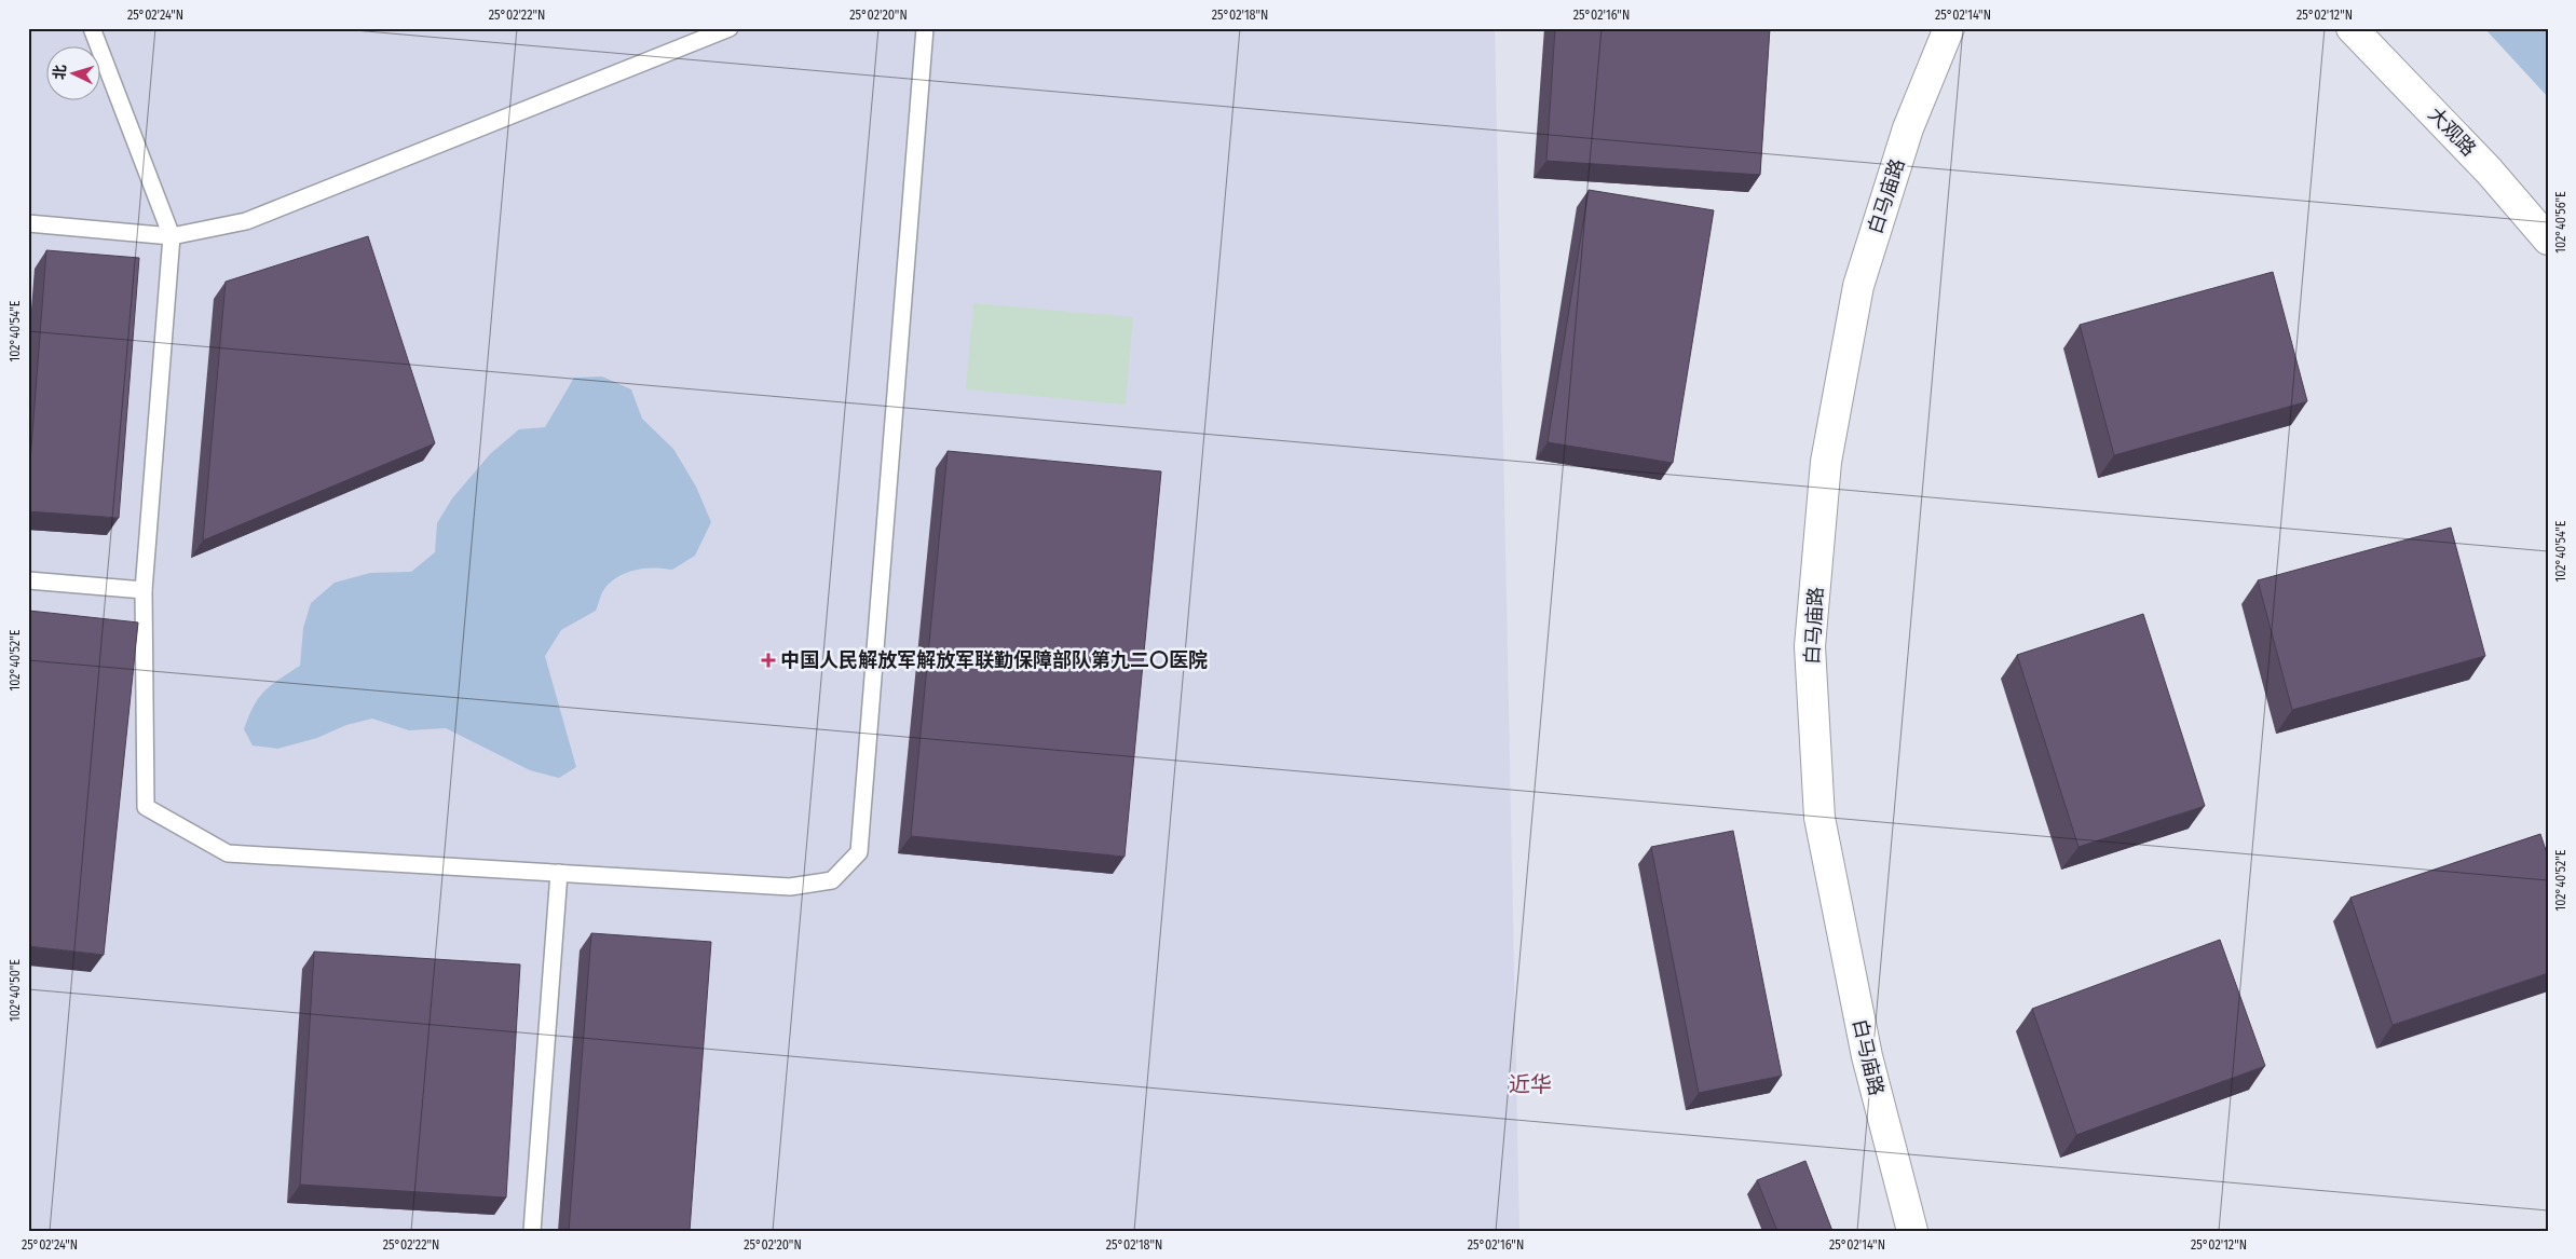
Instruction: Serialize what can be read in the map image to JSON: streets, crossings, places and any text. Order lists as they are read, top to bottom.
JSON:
{
  "streets": {
    "street": ["大观路", "白马庙路"]
  },
  "districts": ["近华"],
  "places": {
    "health": ["中国人民解放军解放军联勤保障部队第九二〇医院"]
  },
  "north": "left",
  "coordinates": [
    "25°02'24\"N",
    "25°02'22\"N",
    "25°02'20\"N",
    "25°02'18\"N",
    "25°02'16\"N",
    "25°02'14\"N",
    "25°02'12\"N",
    "102°40'56\"E",
    "102°40'54\"E",
    "102°40'52\"E",
    "102°40'50\"E"
  ]
}
